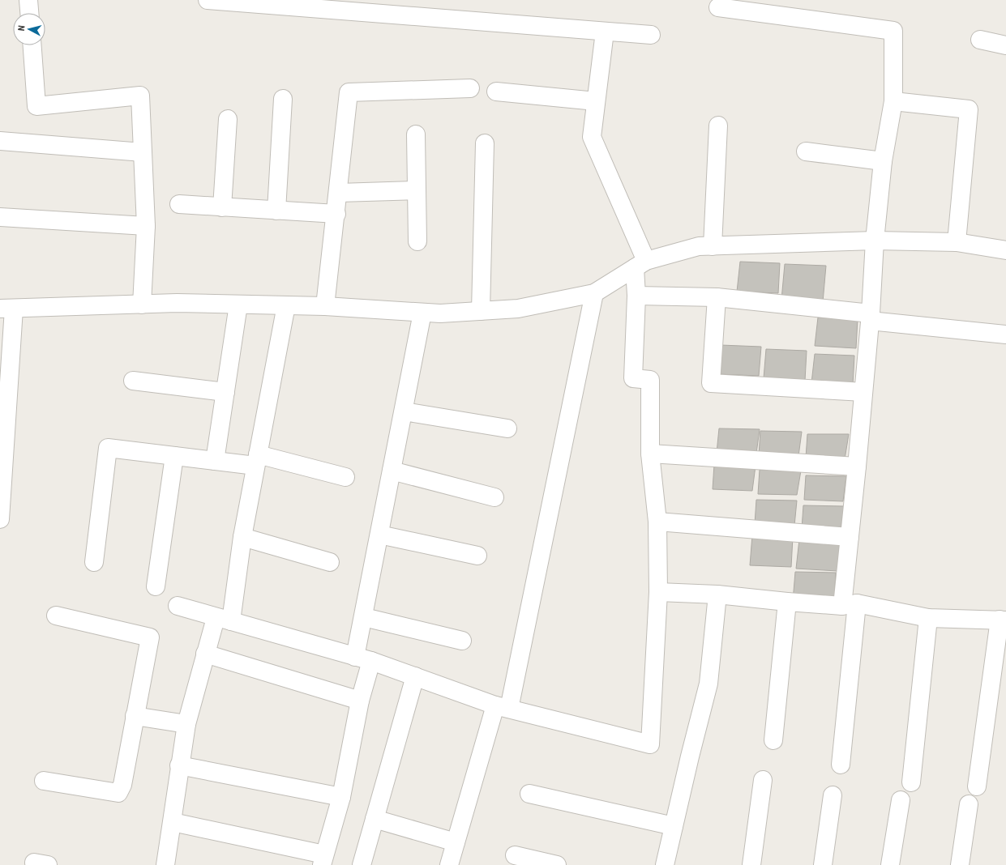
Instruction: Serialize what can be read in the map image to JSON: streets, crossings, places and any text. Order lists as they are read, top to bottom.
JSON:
{
  "north": "left"
}
